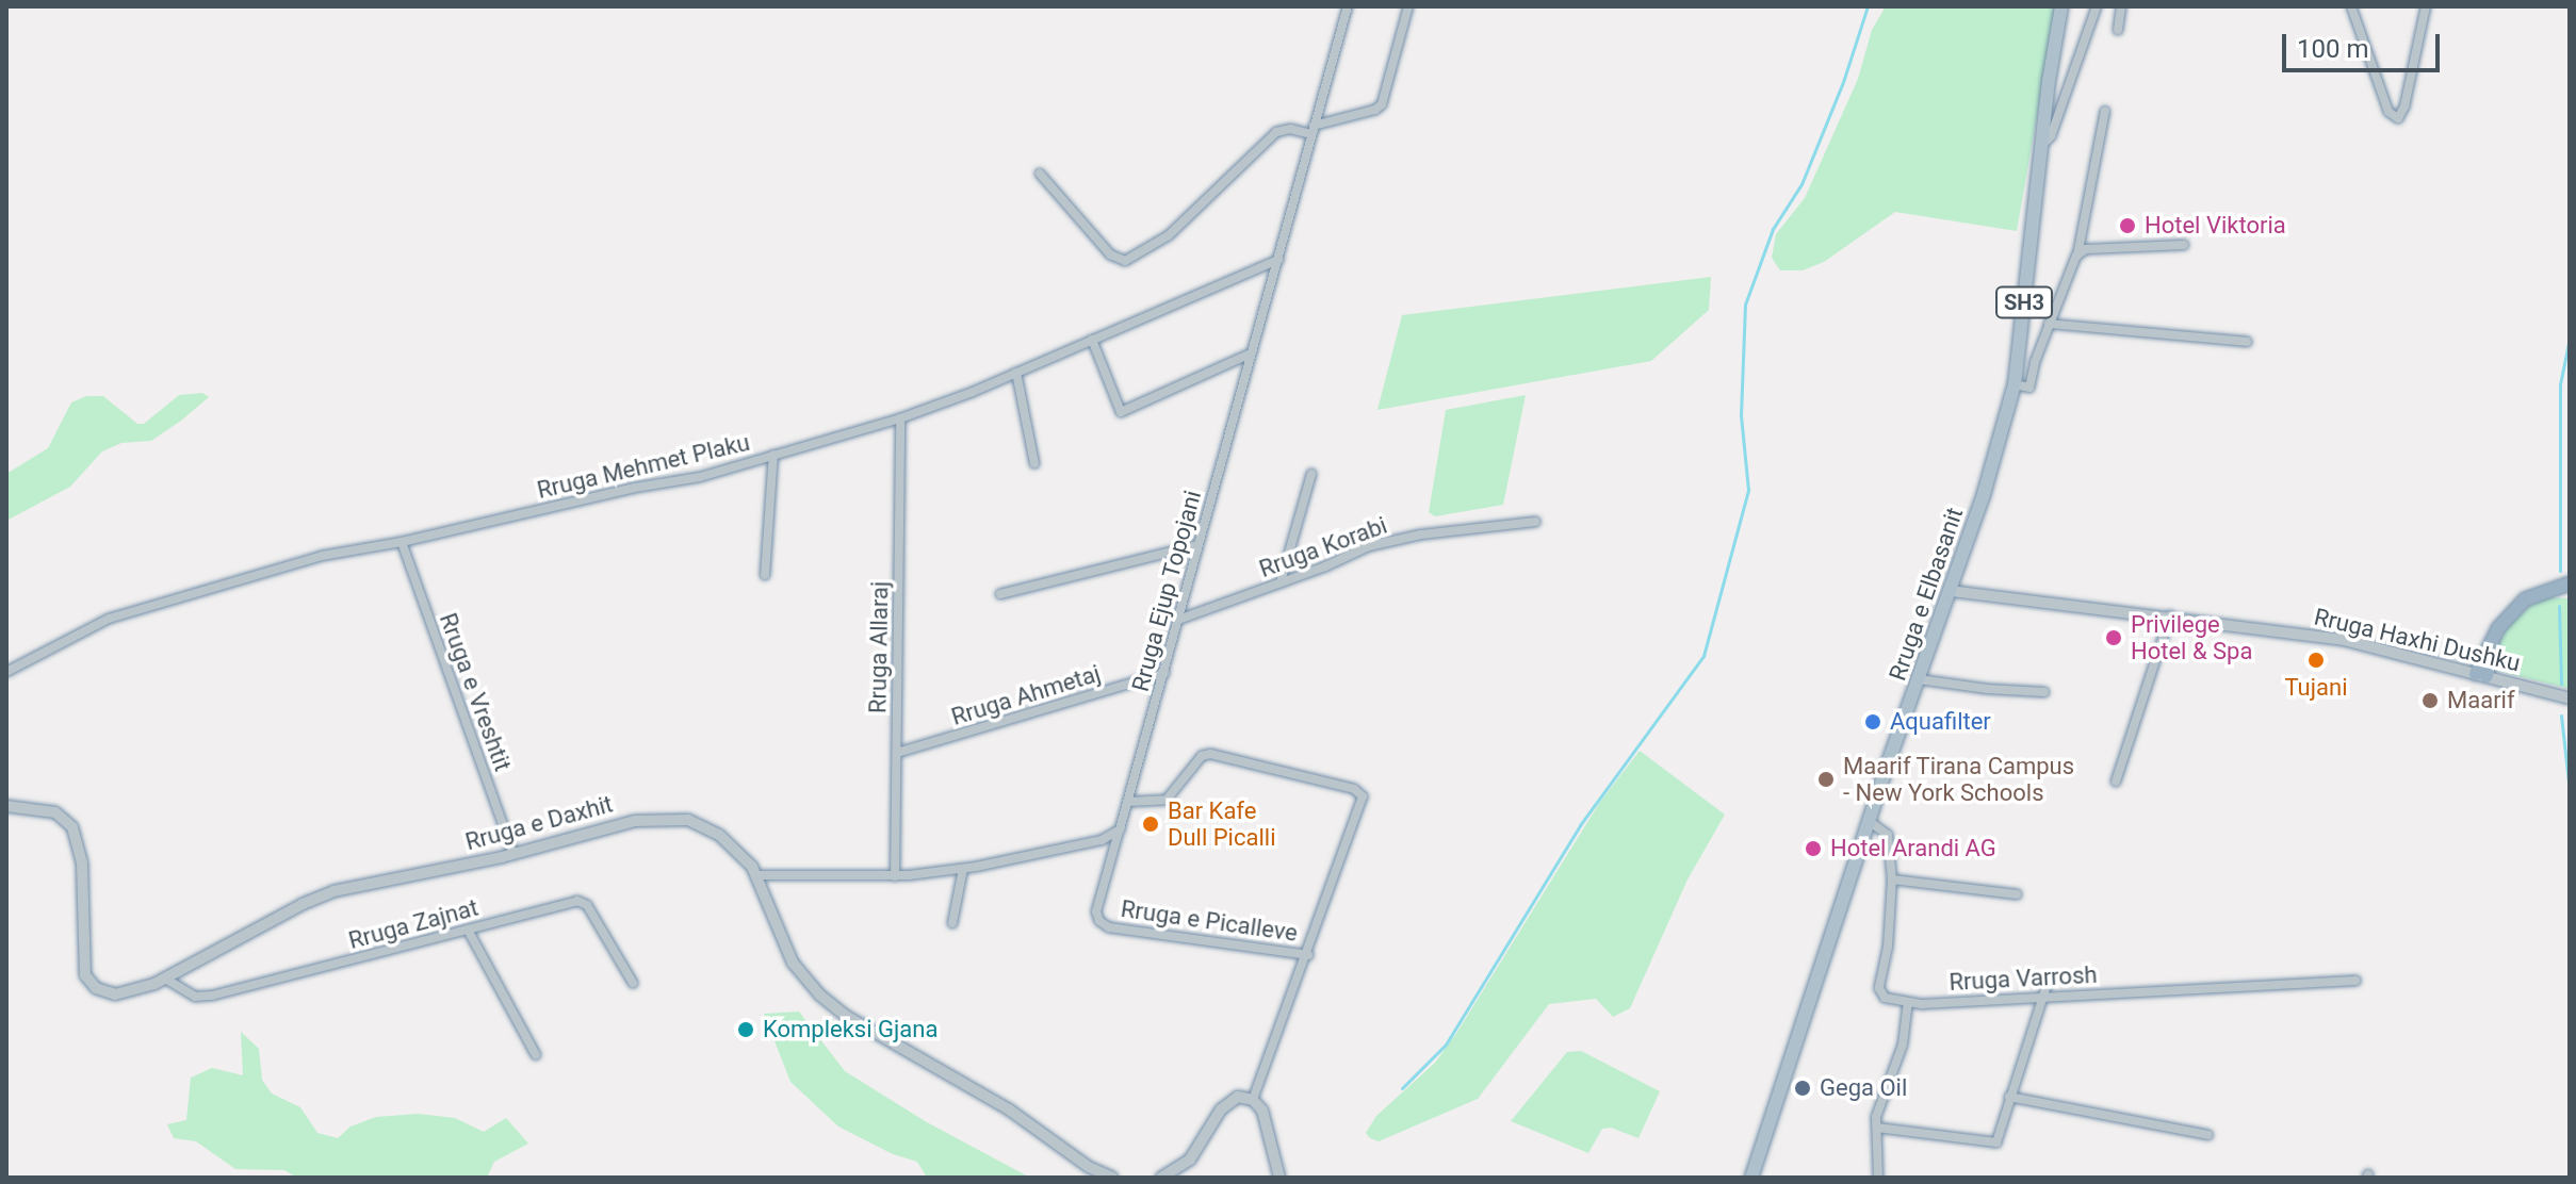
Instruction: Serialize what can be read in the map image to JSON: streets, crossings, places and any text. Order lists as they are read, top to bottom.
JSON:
{
  "streets": {
    "main road": ["SH3", "Rruga e Elbasanit"],
    "street": [
      "Rruga Mehmet Plaku",
      "Rruga Korabi",
      "Rruga Ejup Topojani",
      "Rruga Haxhi Dushku",
      "Rruga Allaraj",
      "Rruga e Vreshtit",
      "Rruga Ahmetaj",
      "Rruga e Daxhit",
      "Rruga e Picalleve",
      "Rruga Zajnat",
      "Rruga Varrosh"
    ]
  },
  "crossings": [
    ["Rruga Mehmet Plaku", "Rruga Ejup Topojani"],
    ["Rruga Mehmet Plaku", "Rruga Allaraj"],
    ["Rruga Mehmet Plaku", "Rruga e Vreshtit"],
    ["Rruga Korabi", "Rruga Ejup Topojani"],
    ["Rruga Ejup Topojani", "Rruga Ahmetaj"],
    ["Rruga Ejup Topojani", "Rruga e Picalleve"],
    ["Rruga e Elbasanit", "Rruga Haxhi Dushku"],
    ["Rruga Allaraj", "Rruga Ahmetaj"],
    ["Rruga e Vreshtit", "Rruga e Daxhit"],
    ["Rruga e Daxhit", "Rruga Zajnat"]
  ],
  "places": [
    "Hotel Viktoria",
    "Privilege Hotel & Spa",
    "Tujani",
    "Maarif",
    "Aquafilter",
    "Maarif Tirana Campus - New York Schools",
    "Bar Kafe Dull Picalli",
    "Hotel Arandi AG",
    "Kompleksi Gjana",
    "Gega Oil"
  ],
  "scale_bar": "100 m"
}
